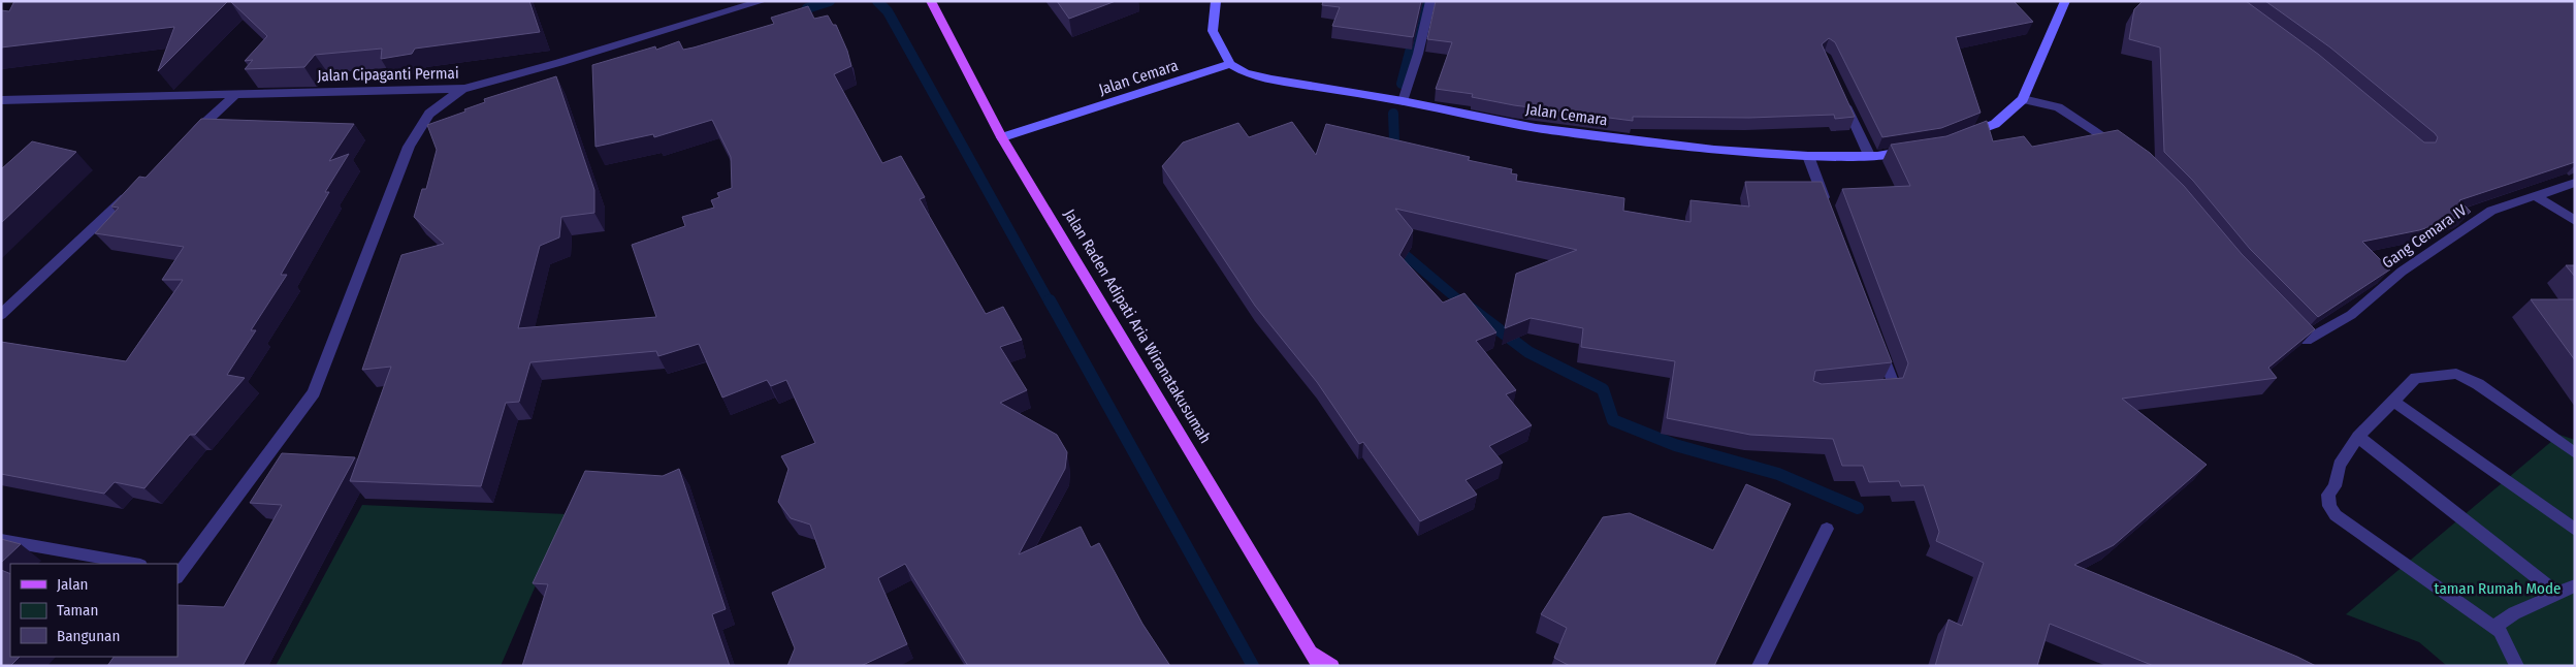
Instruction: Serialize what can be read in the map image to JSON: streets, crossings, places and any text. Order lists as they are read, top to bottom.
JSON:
{
  "streets": {
    "main road": ["Jalan Raden Adipati Aria Wiranatakusumah"],
    "street": ["Jalan Cipaganti Permai", "Jalan Cemara", "Gang Cemara IV"]
  },
  "crossings": [
    ["Jalan Cemara", "Jalan Raden Adipati Aria Wiranatakusumah"]
  ],
  "parks": ["taman Rumah Mode"],
  "legend": ["Jalan", "Taman", "Bangunan"]
}
